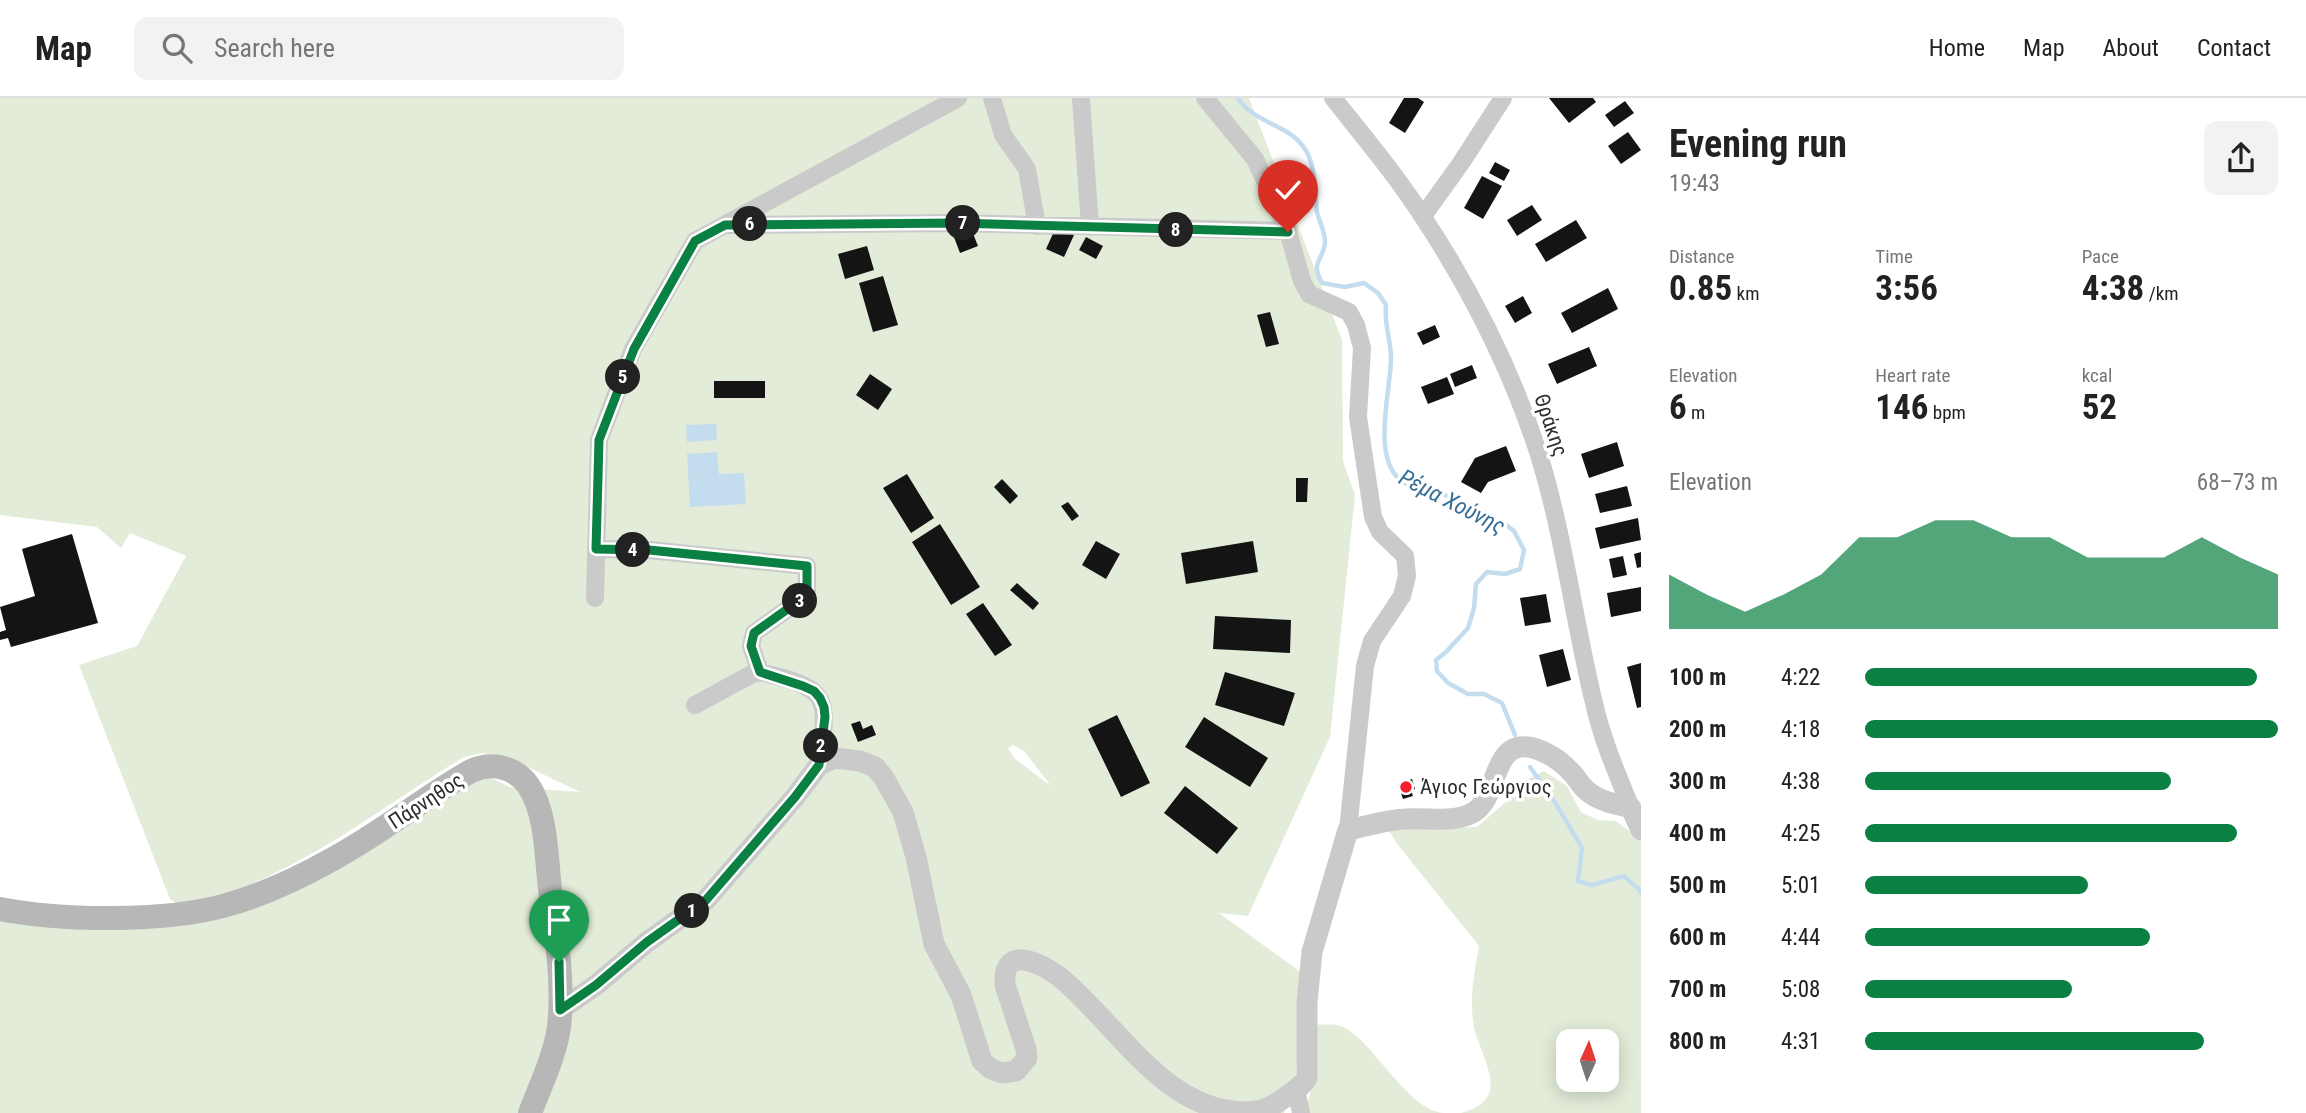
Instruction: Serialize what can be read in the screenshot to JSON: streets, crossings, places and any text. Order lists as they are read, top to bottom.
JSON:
{
  "streets": {
    "main road": ["Πάρνηθος"],
    "street": ["Θράκης"]
  },
  "water": ["Ρέμα Χούνης"],
  "places": ["Άγιος Γεώργιος"],
  "north": "top",
  "page": {
    "header": "Map",
    "search": "Search here",
    "nav": [
      "Home",
      "Map",
      "About",
      "Contact"
    ],
    "heading": ["Evening run", "19:43"],
    "pins": [
      "7",
      "6",
      "8",
      "5",
      "4",
      "3",
      "2",
      "1"
    ],
    "stats": [
      ["Distance", "0.85 km"],
      ["Time", "3:56"],
      ["Pace", "4:38 /km"],
      ["Elevation", "6 m"],
      ["Heart rate", "146 bpm"],
      ["kcal", "52"]
    ],
    "chart": ["Elevation", "68–73 m"],
    "list": [
      {
        "name": "100 m",
        "note": "4:22"
      },
      {
        "name": "200 m",
        "note": "4:18"
      },
      {
        "name": "300 m",
        "note": "4:38"
      },
      {
        "name": "400 m",
        "note": "4:25"
      },
      {
        "name": "500 m",
        "note": "5:01"
      },
      {
        "name": "600 m",
        "note": "4:44"
      },
      {
        "name": "700 m",
        "note": "5:08"
      },
      {
        "name": "800 m",
        "note": "4:31"
      }
    ]
  }
}
